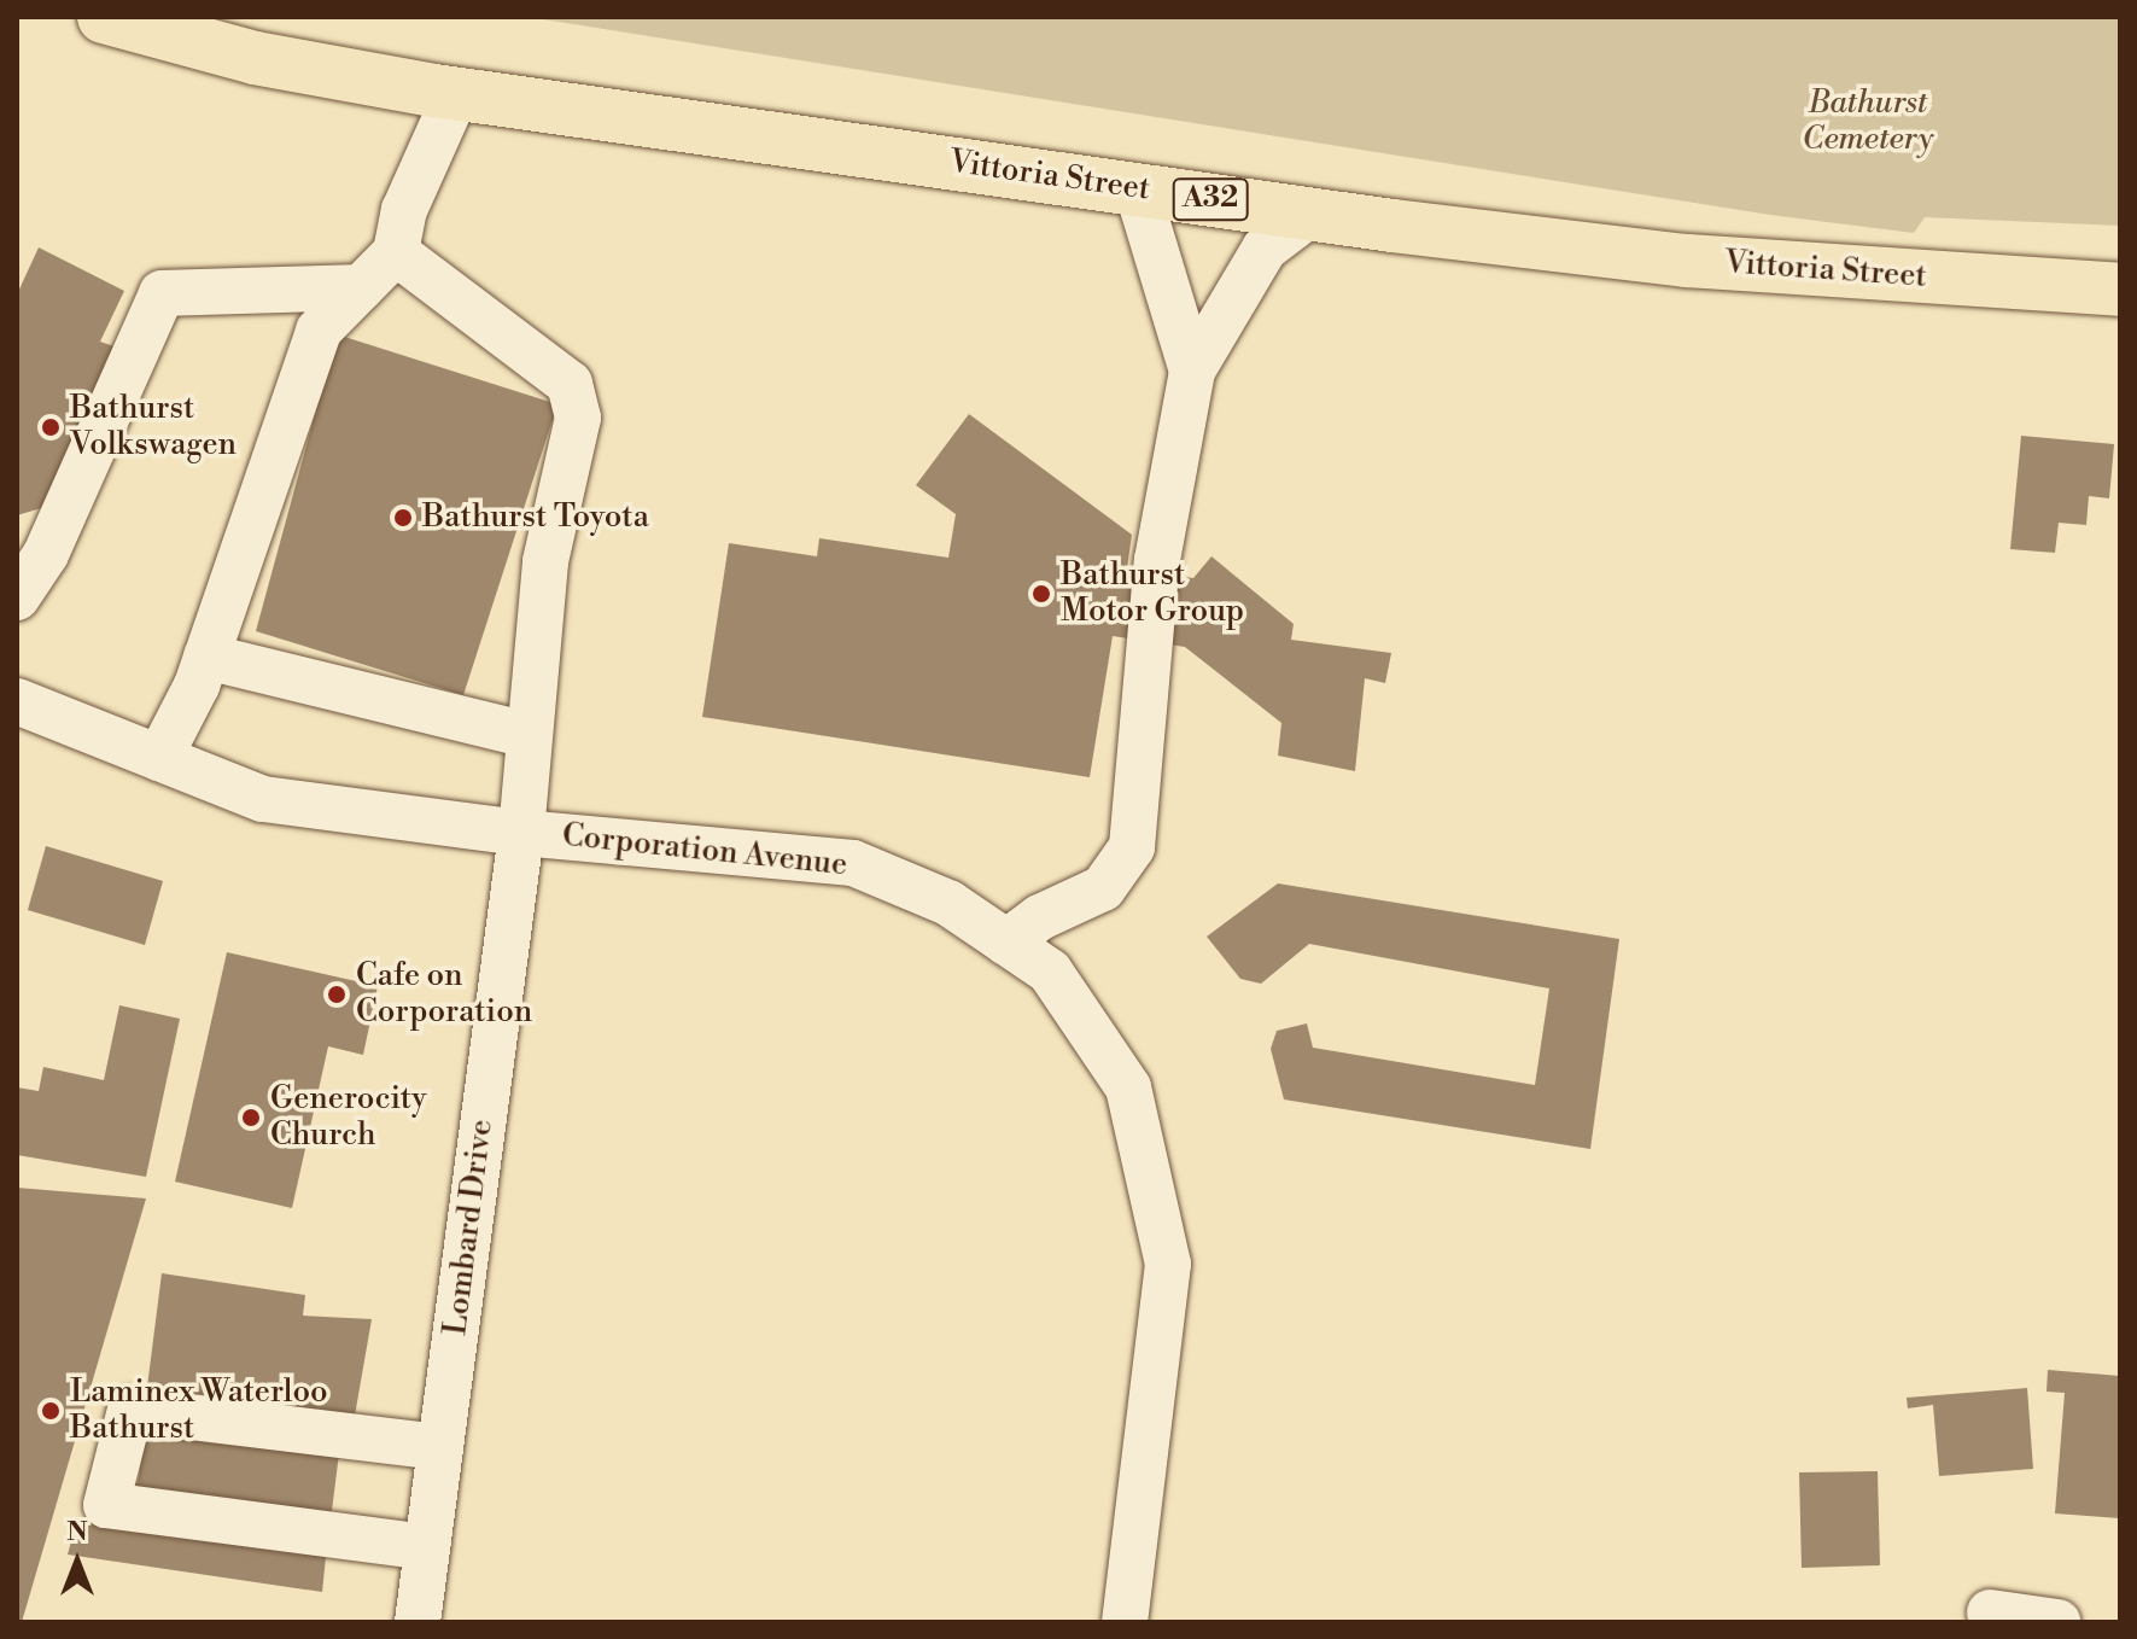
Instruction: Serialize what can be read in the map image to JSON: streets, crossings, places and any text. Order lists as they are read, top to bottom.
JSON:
{
  "streets": {
    "highway": ["Vittoria Street", "A32"],
    "street": ["Corporation Avenue", "Lombard Drive"]
  },
  "crossings": [
    ["Corporation Avenue", "Lombard Drive"]
  ],
  "parks": ["Bathurst Cemetery"],
  "places": [
    "Bathurst Volkswagen",
    "Bathurst Toyota",
    "Bathurst Motor Group",
    "Cafe on Corporation",
    "Generocity Church",
    "Laminex Waterloo Bathurst"
  ],
  "north": "top"
}
